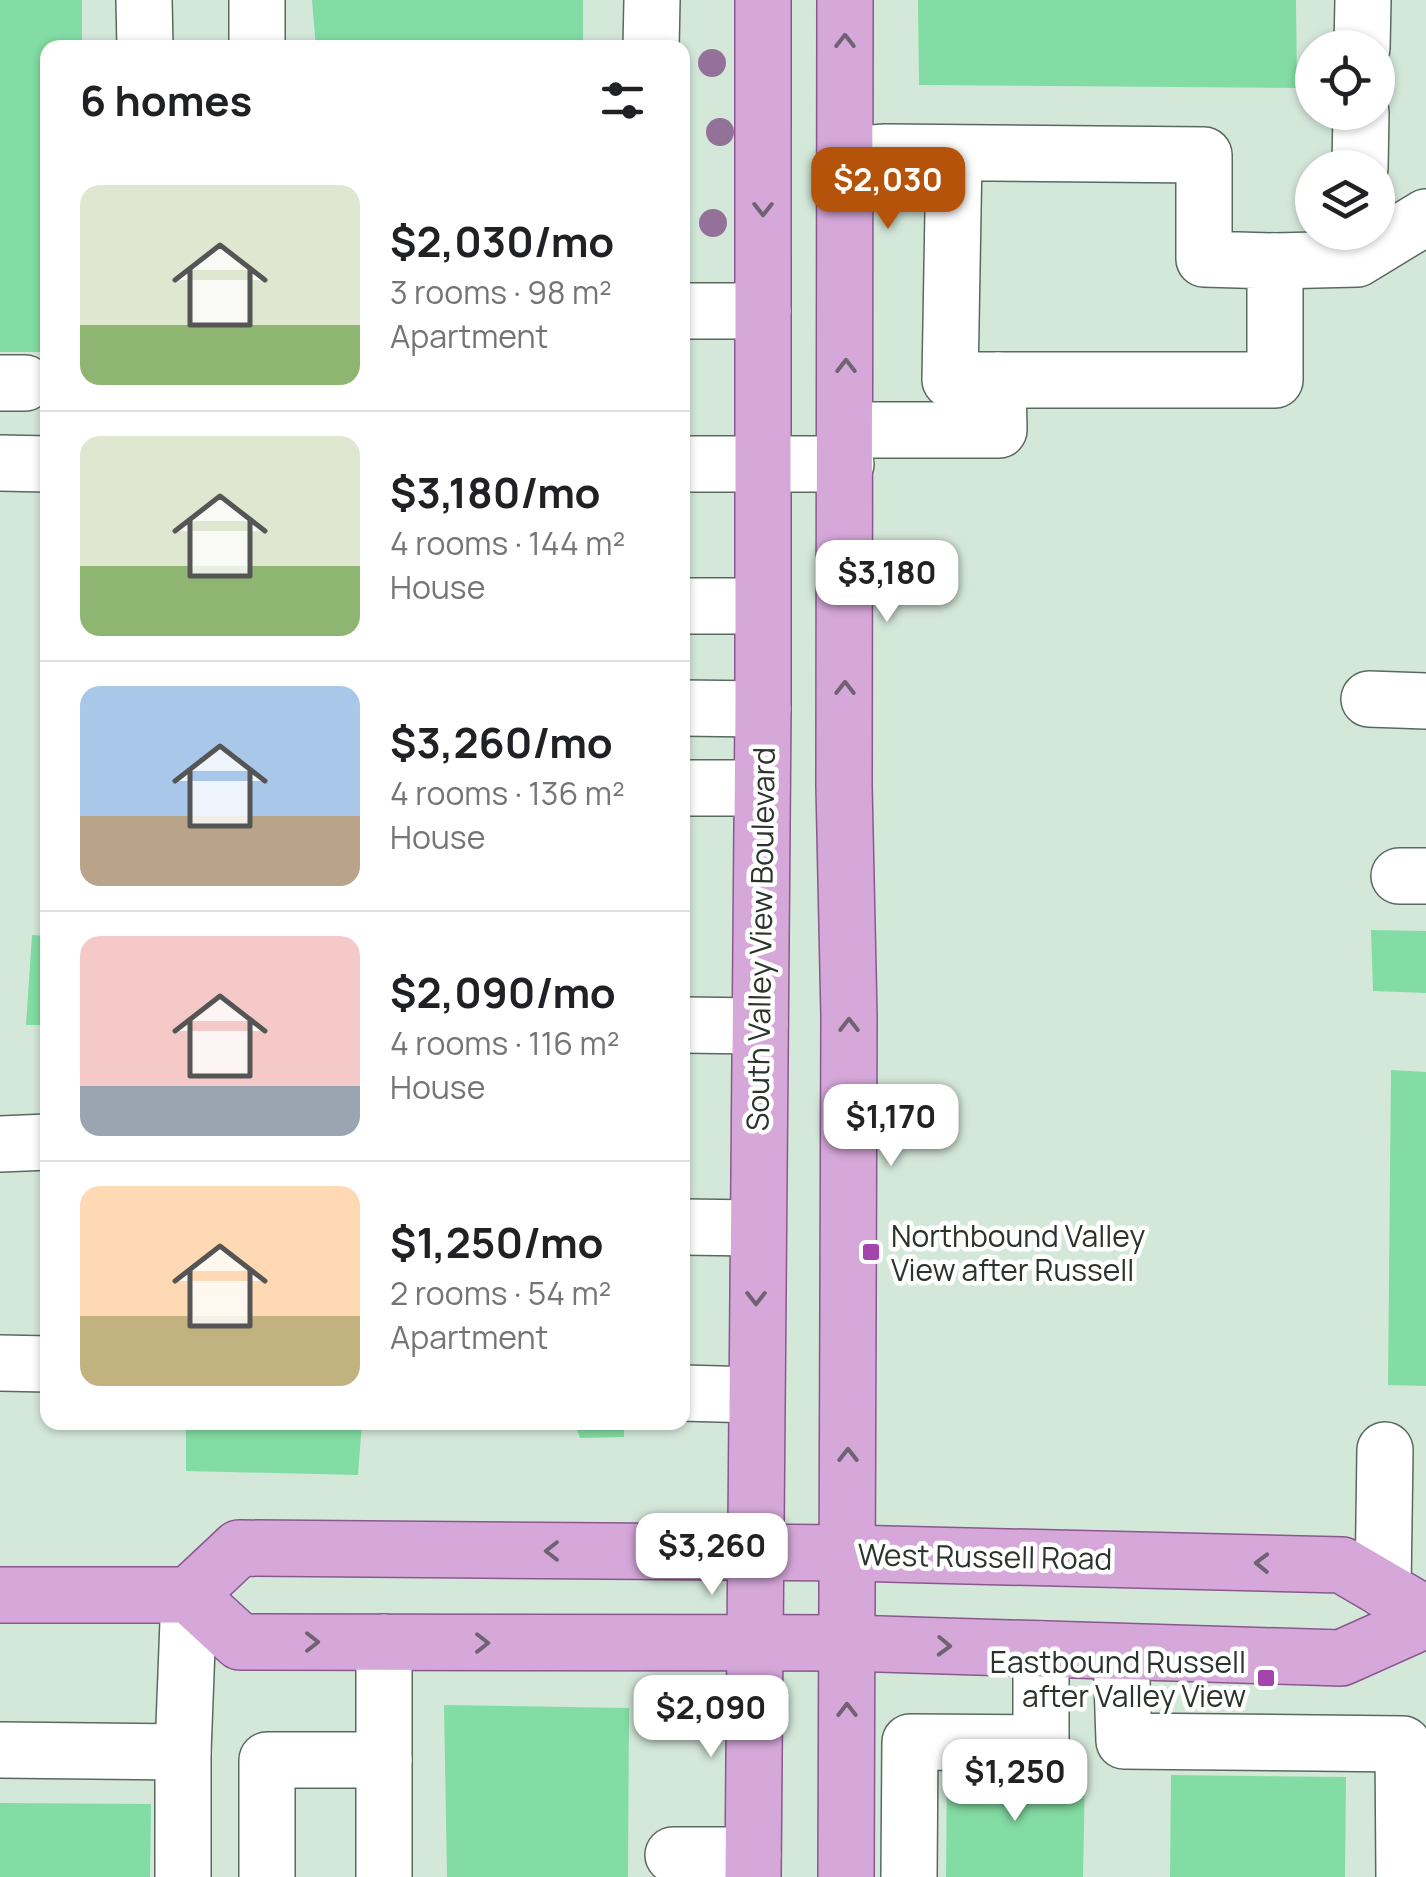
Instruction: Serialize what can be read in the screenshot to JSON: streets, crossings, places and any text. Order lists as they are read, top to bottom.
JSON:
{
  "streets": {
    "main road": ["South Valley View Boulevard", "West Russell Road"]
  },
  "crossings": [
    ["South Valley View Boulevard", "West Russell Road"]
  ],
  "places": {
    "transit": ["Northbound Valley View after Russell", "Eastbound Russell after Valley View"]
  },
  "page": {
    "heading": "6 homes",
    "price": [
      "$2,030",
      "$3,180",
      "$1,170",
      "$3,260",
      "$2,090",
      "$1,250"
    ],
    "list": [
      {
        "name": "$2,030/mo",
        "note": "3 rooms · 98 m² · Apartment"
      },
      {
        "name": "$3,180/mo",
        "note": "4 rooms · 144 m² · House"
      },
      {
        "name": "$3,260/mo",
        "note": "4 rooms · 136 m² · House"
      },
      {
        "name": "$2,090/mo",
        "note": "4 rooms · 116 m² · House"
      },
      {
        "name": "$1,250/mo",
        "note": "2 rooms · 54 m² · Apartment"
      }
    ]
  }
}
